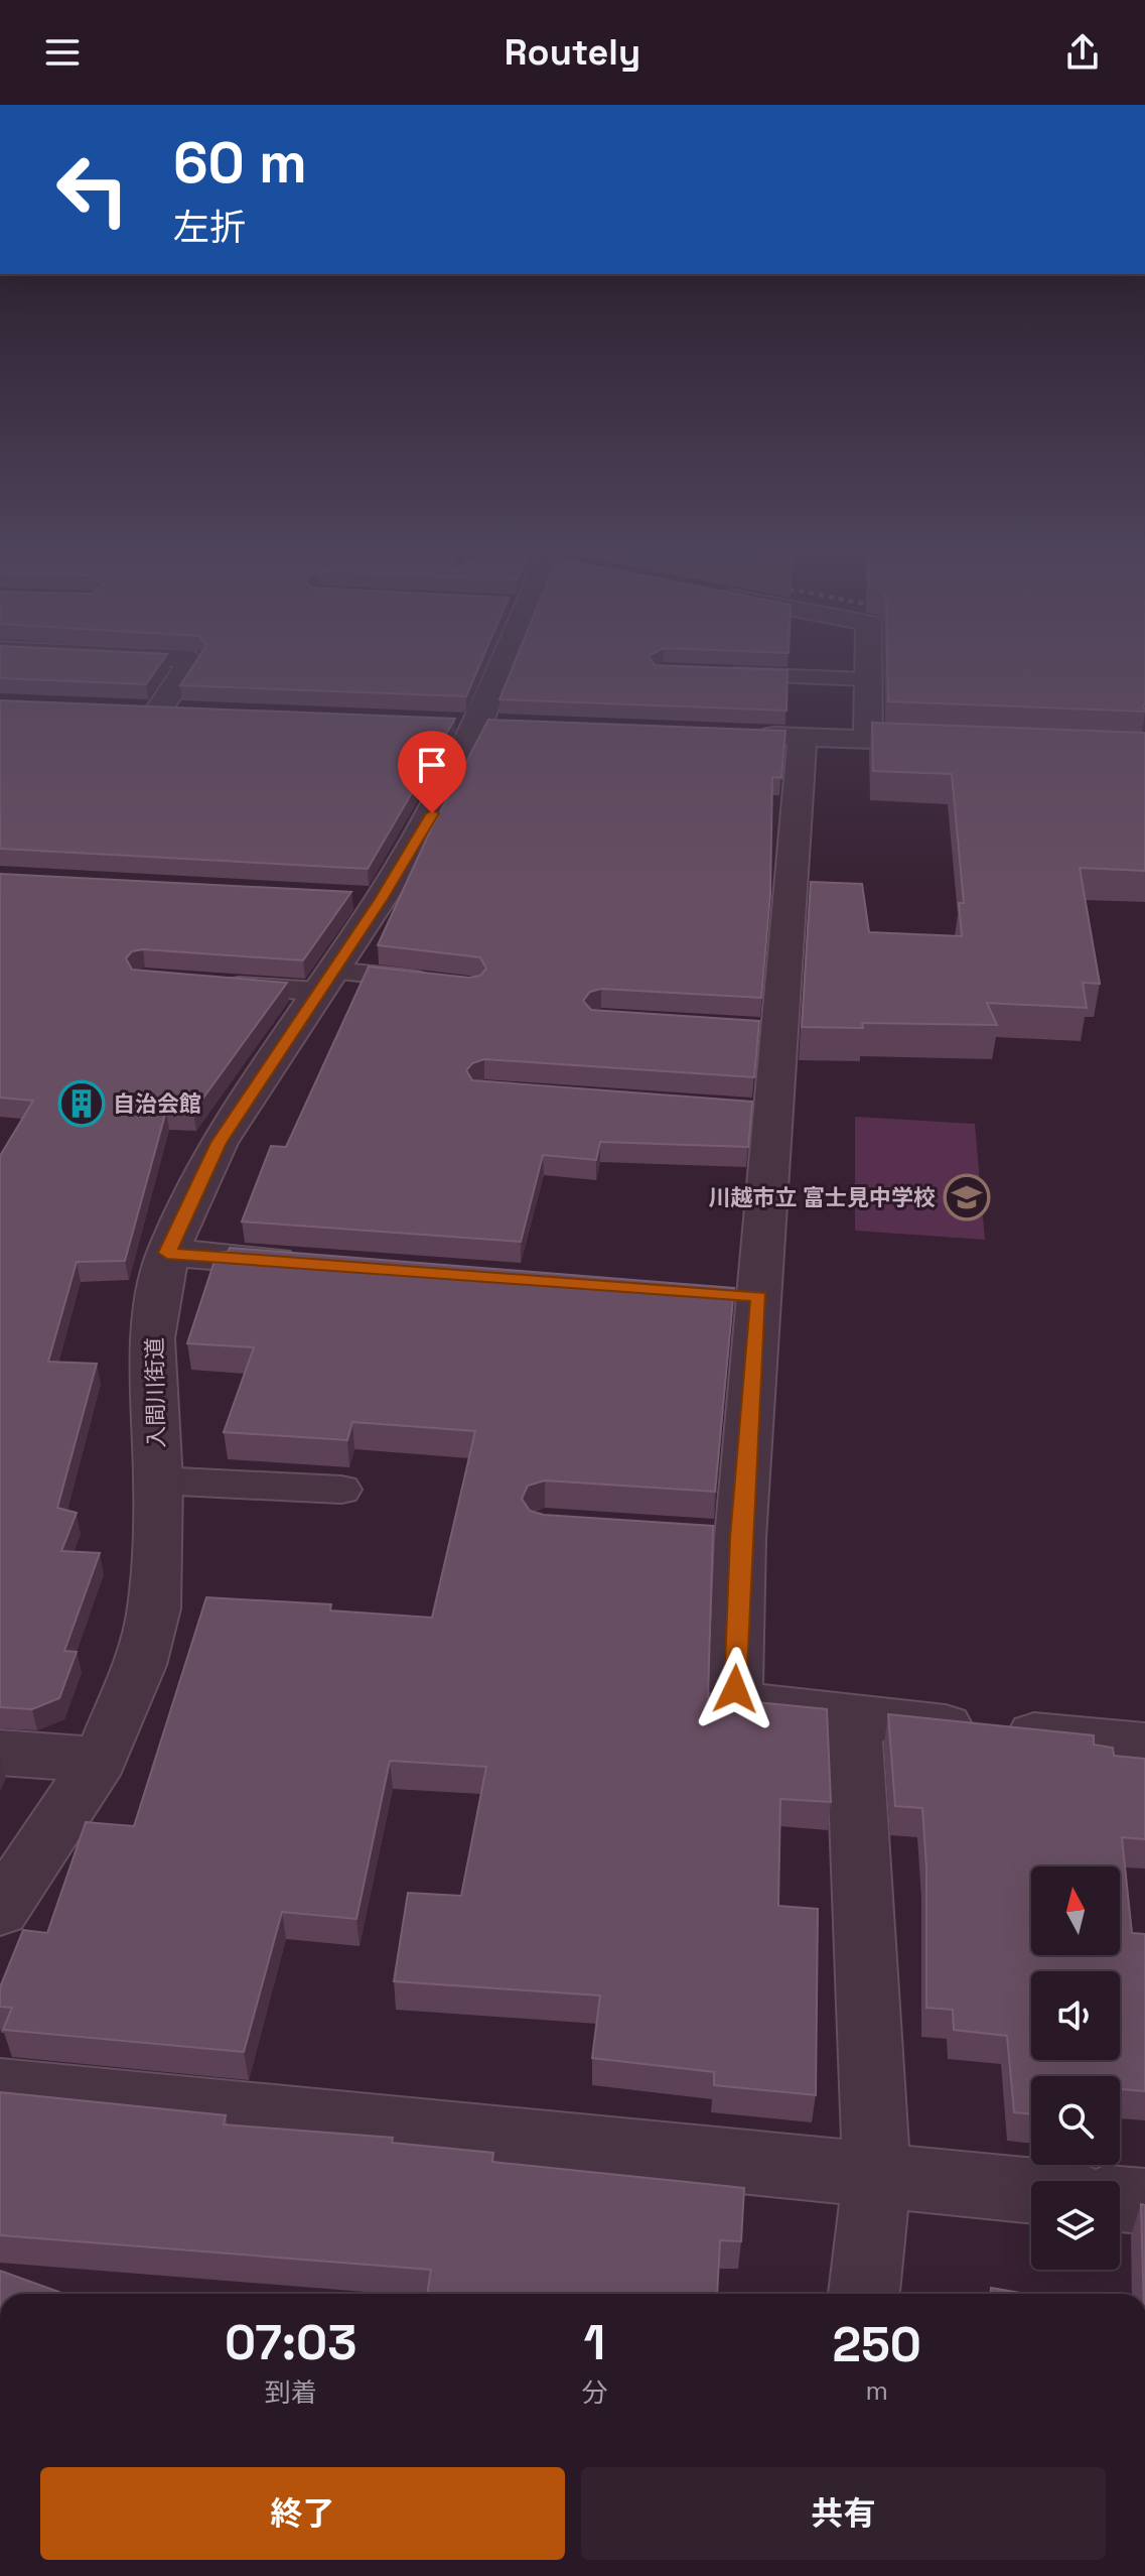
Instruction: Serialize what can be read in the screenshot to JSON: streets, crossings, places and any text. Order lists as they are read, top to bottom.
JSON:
{
  "streets": {
    "street": ["入間川街道"]
  },
  "places": {
    "building": ["自治会館"],
    "school or university": ["川越市立 富士見中学校"]
  },
  "north": "top",
  "page": {
    "header": "Routely",
    "turn": ["60 m", "左折"],
    "eta": [
      "07:03",
      "到着",
      "1",
      "分",
      "250",
      "m"
    ],
    "buttons": ["終了", "共有"]
  }
}
